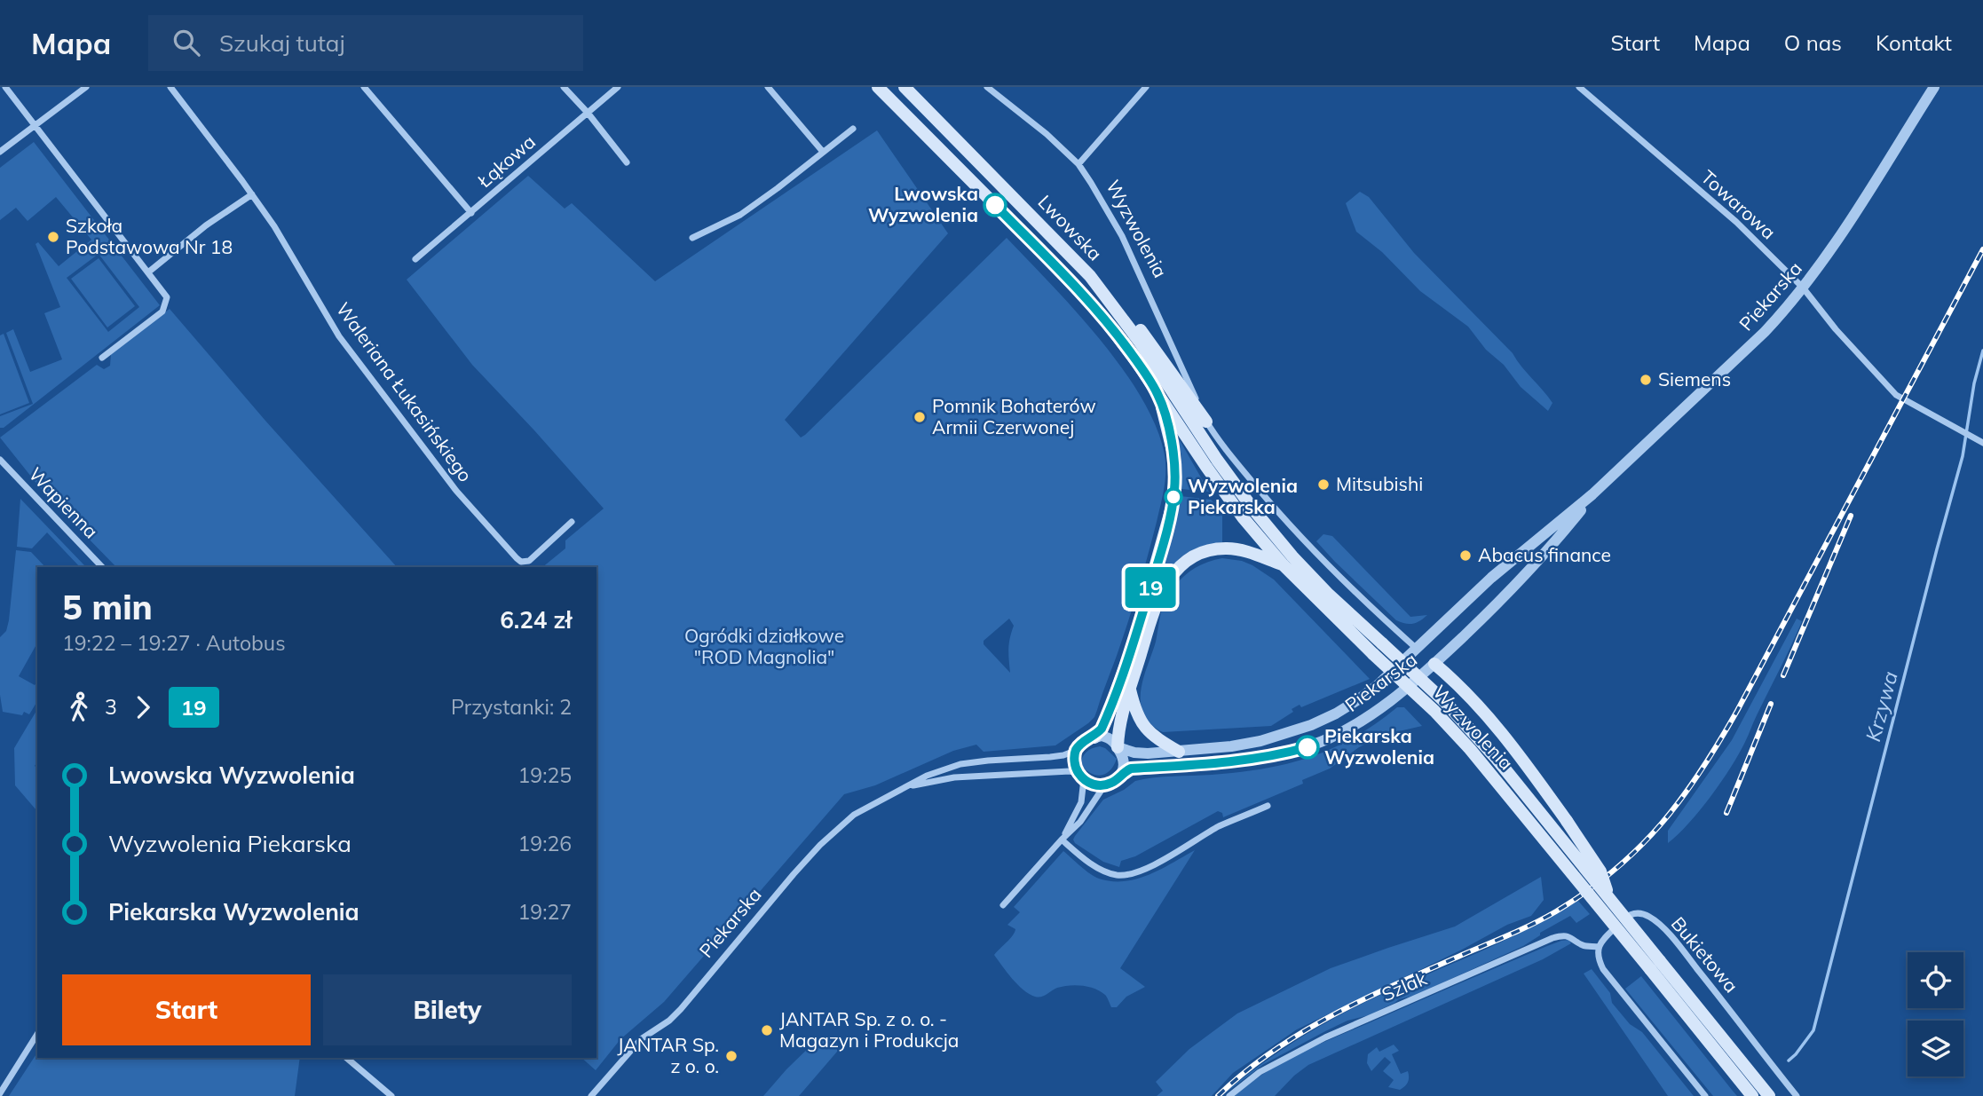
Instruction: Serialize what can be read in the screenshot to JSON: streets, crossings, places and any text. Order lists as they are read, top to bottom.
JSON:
{
  "streets": {
    "main road": ["Lwowska", "Wyzwolenia"],
    "street": [
      "Łąkowa",
      "Towarowa",
      "Piekarska",
      "Waleriana Łukasińskiego",
      "Wapienna",
      "Bukietowa",
      "Szlak"
    ]
  },
  "crossings": [
    ["Towarowa", "Piekarska"],
    ["Lwowska", "Wyzwolenia"],
    ["Wyzwolenia", "Piekarska"],
    ["Bukietowa", "Szlak"]
  ],
  "water": ["Krzywa"],
  "parks": ["Ogródki działkowe \"ROD Magnolia\""],
  "places": [
    "Lwowska Wyzwolenia",
    "Szkoła Podstawowa Nr 18",
    "Siemens",
    "Pomnik Bohaterów Armii Czerwonej",
    "Mitsubishi",
    "Wyzwolenia Piekarska",
    "Abacus finance",
    "Piekarska Wyzwolenia",
    "JANTAR Sp. z o. o. - Magazyn i Produkcja",
    "JANTAR Sp. z o. o."
  ],
  "lines": ["bus line 19"],
  "page": {
    "header": "Mapa",
    "search": "Szukaj tutaj",
    "nav": [
      "Start",
      "Mapa",
      "O nas",
      "Kontakt"
    ],
    "on_map": "19",
    "heading": ["5 min", "19:22 – 19:27 · Autobus", "6.24 zł"],
    "legs": ["3", "19", "Przystanki: 2"],
    "list": [
      {
        "name": "Lwowska Wyzwolenia",
        "value": "19:25"
      },
      {
        "name": "Wyzwolenia Piekarska",
        "value": "19:26"
      },
      {
        "name": "Piekarska Wyzwolenia",
        "value": "19:27"
      }
    ],
    "buttons": ["Start", "Bilety"]
  }
}
